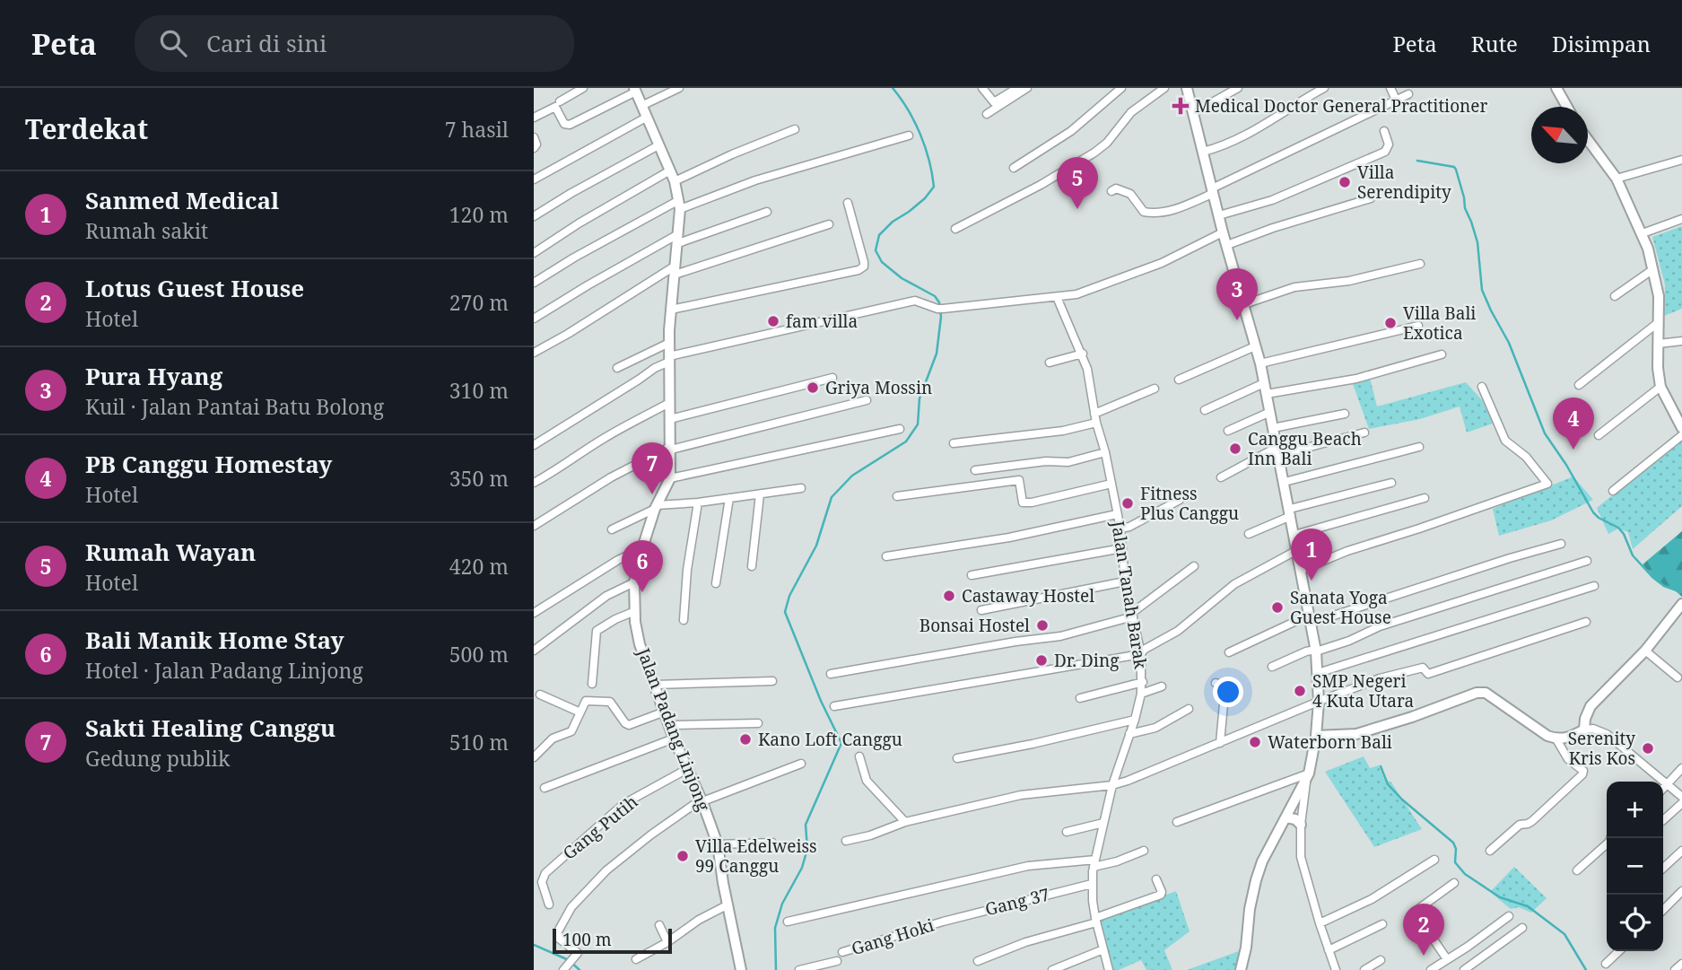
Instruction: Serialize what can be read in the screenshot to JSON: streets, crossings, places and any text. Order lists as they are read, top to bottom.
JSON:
{
  "streets": {
    "street": [
      "Jalan Tanah Barak",
      "Jalan Padang Linjong",
      "Gang Putih",
      "Gang 37",
      "Gang Hoki"
    ]
  },
  "crossings": [
    ["Jalan Tanah Barak", "Gang 37"],
    ["Jalan Padang Linjong", "Gang Putih"],
    ["Gang 37", "Gang Hoki"]
  ],
  "places": {
    "health": ["Medical Doctor General Practitioner"],
    "other": [
      "Villa Serendipity",
      "fam villa",
      "Villa Bali Exotica",
      "Griya Mossin",
      "Canggu Beach Inn Bali",
      "Fitness Plus Canggu",
      "Castaway Hostel",
      "Sanata Yoga Guest House",
      "Bonsai Hostel",
      "Dr. Ding",
      "SMP Negeri 4 Kuta Utara",
      "Kano Loft Canggu",
      "Waterborn Bali",
      "Serenity Kris Kos",
      "Villa Edelweiss 99 Canggu"
    ]
  },
  "scale_bar": "100 m",
  "north": "top left",
  "page": {
    "header": "Peta",
    "search": "Cari di sini",
    "nav": ["Peta", "Rute", "Disimpan"],
    "heading": ["Terdekat", "7 hasil"],
    "pins": [
      "5",
      "3",
      "4",
      "7",
      "1",
      "6",
      "2"
    ],
    "list": [
      {
        "mark": "1",
        "name": "Sanmed Medical",
        "note": "Rumah sakit",
        "value": "120 m"
      },
      {
        "mark": "2",
        "name": "Lotus Guest House",
        "note": "Hotel",
        "value": "270 m"
      },
      {
        "mark": "3",
        "name": "Pura Hyang",
        "note": "Kuil · Jalan Pantai Batu Bolong",
        "value": "310 m"
      },
      {
        "mark": "4",
        "name": "PB Canggu Homestay",
        "note": "Hotel",
        "value": "350 m"
      },
      {
        "mark": "5",
        "name": "Rumah Wayan",
        "note": "Hotel",
        "value": "420 m"
      },
      {
        "mark": "6",
        "name": "Bali Manik Home Stay",
        "note": "Hotel · Jalan Padang Linjong",
        "value": "500 m"
      },
      {
        "mark": "7",
        "name": "Sakti Healing Canggu",
        "note": "Gedung publik",
        "value": "510 m"
      }
    ],
    "map_buttons": ["+", "−"],
    "scale": "100 m"
  }
}
